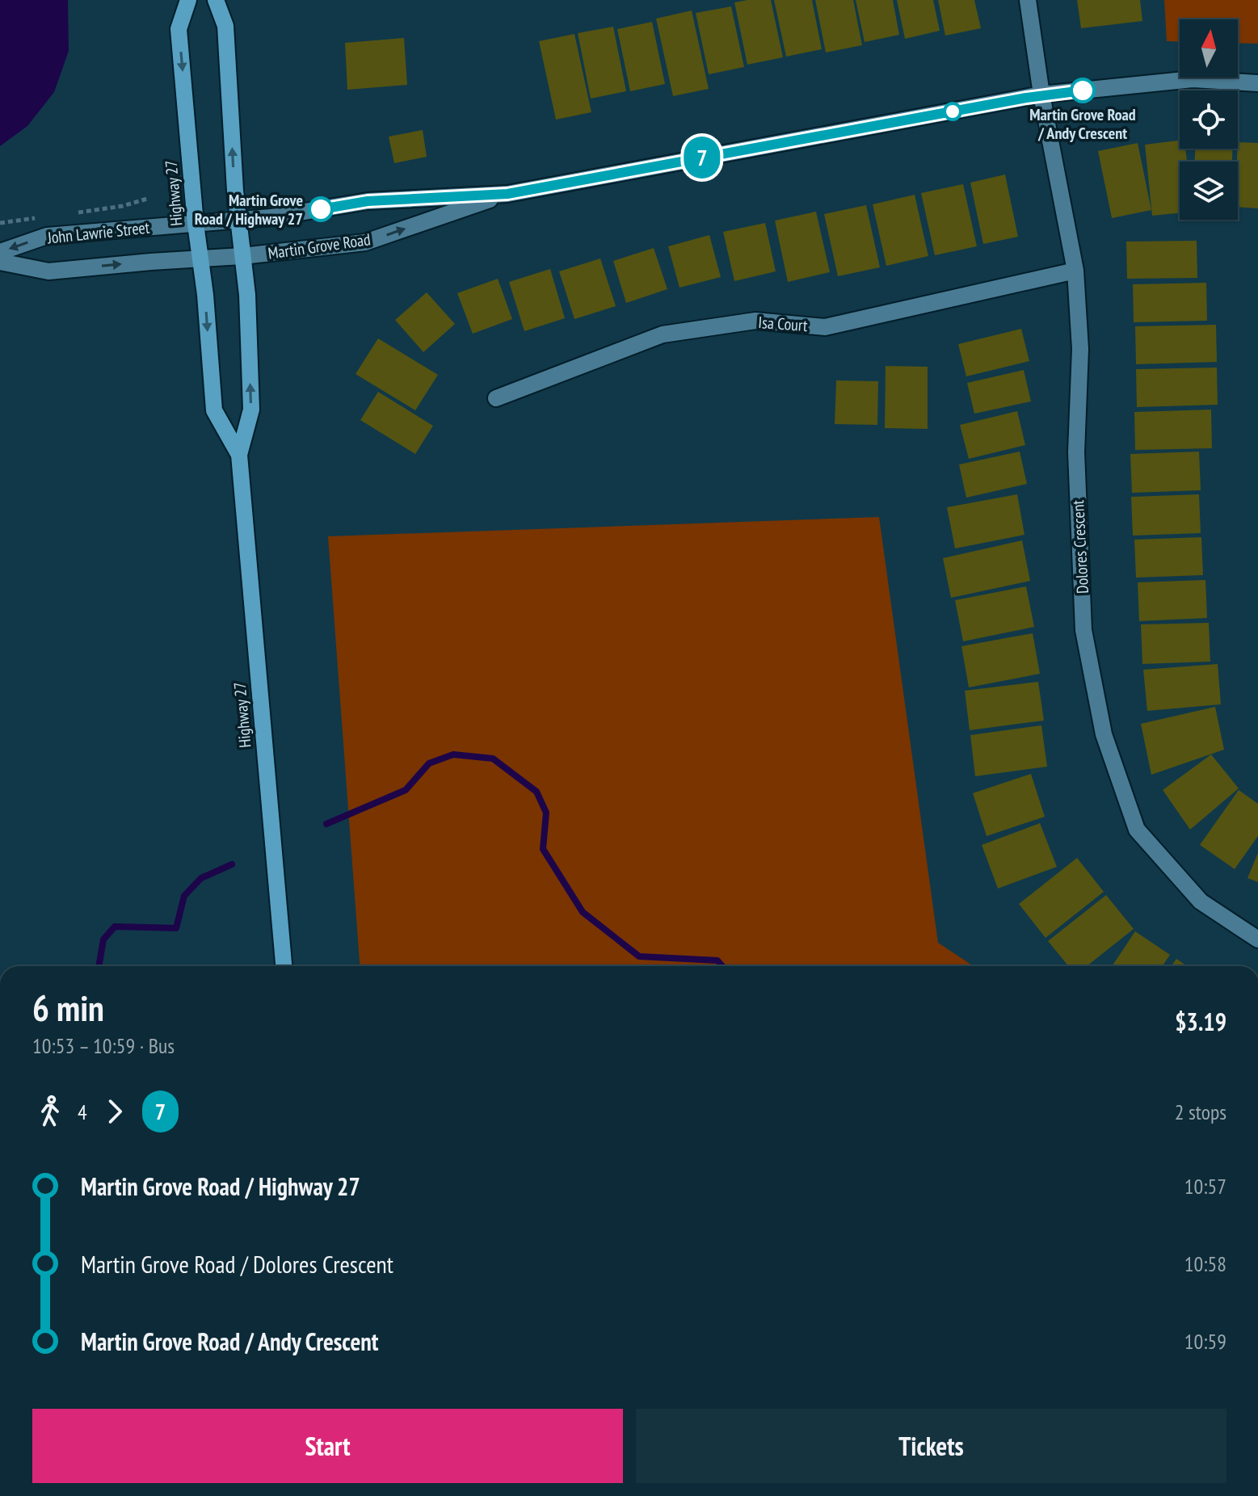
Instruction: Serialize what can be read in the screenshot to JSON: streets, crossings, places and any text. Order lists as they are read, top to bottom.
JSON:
{
  "streets": {
    "main road": ["Highway 27"],
    "street": [
      "John Lawrie Street",
      "Martin Grove Road",
      "Isa Court",
      "Dolores Crescent"
    ]
  },
  "crossings": [
    ["Highway 27", "John Lawrie Street"],
    ["Highway 27", "Martin Grove Road"],
    ["John Lawrie Street", "Martin Grove Road"],
    ["Martin Grove Road", "Dolores Crescent"],
    ["Isa Court", "Dolores Crescent"]
  ],
  "places": ["Martin Grove Road / Andy Crescent", "Martin Grove Road / Highway 27"],
  "lines": ["bus line 7"],
  "north": "top",
  "page": {
    "on_map": "7",
    "heading": ["6 min", "10:53 – 10:59 · Bus", "$3.19"],
    "legs": ["4", "7", "2 stops"],
    "list": [
      {
        "name": "Martin Grove Road / Highway 27",
        "value": "10:57"
      },
      {
        "name": "Martin Grove Road / Dolores Crescent",
        "value": "10:58"
      },
      {
        "name": "Martin Grove Road / Andy Crescent",
        "value": "10:59"
      }
    ],
    "buttons": ["Start", "Tickets"]
  }
}
